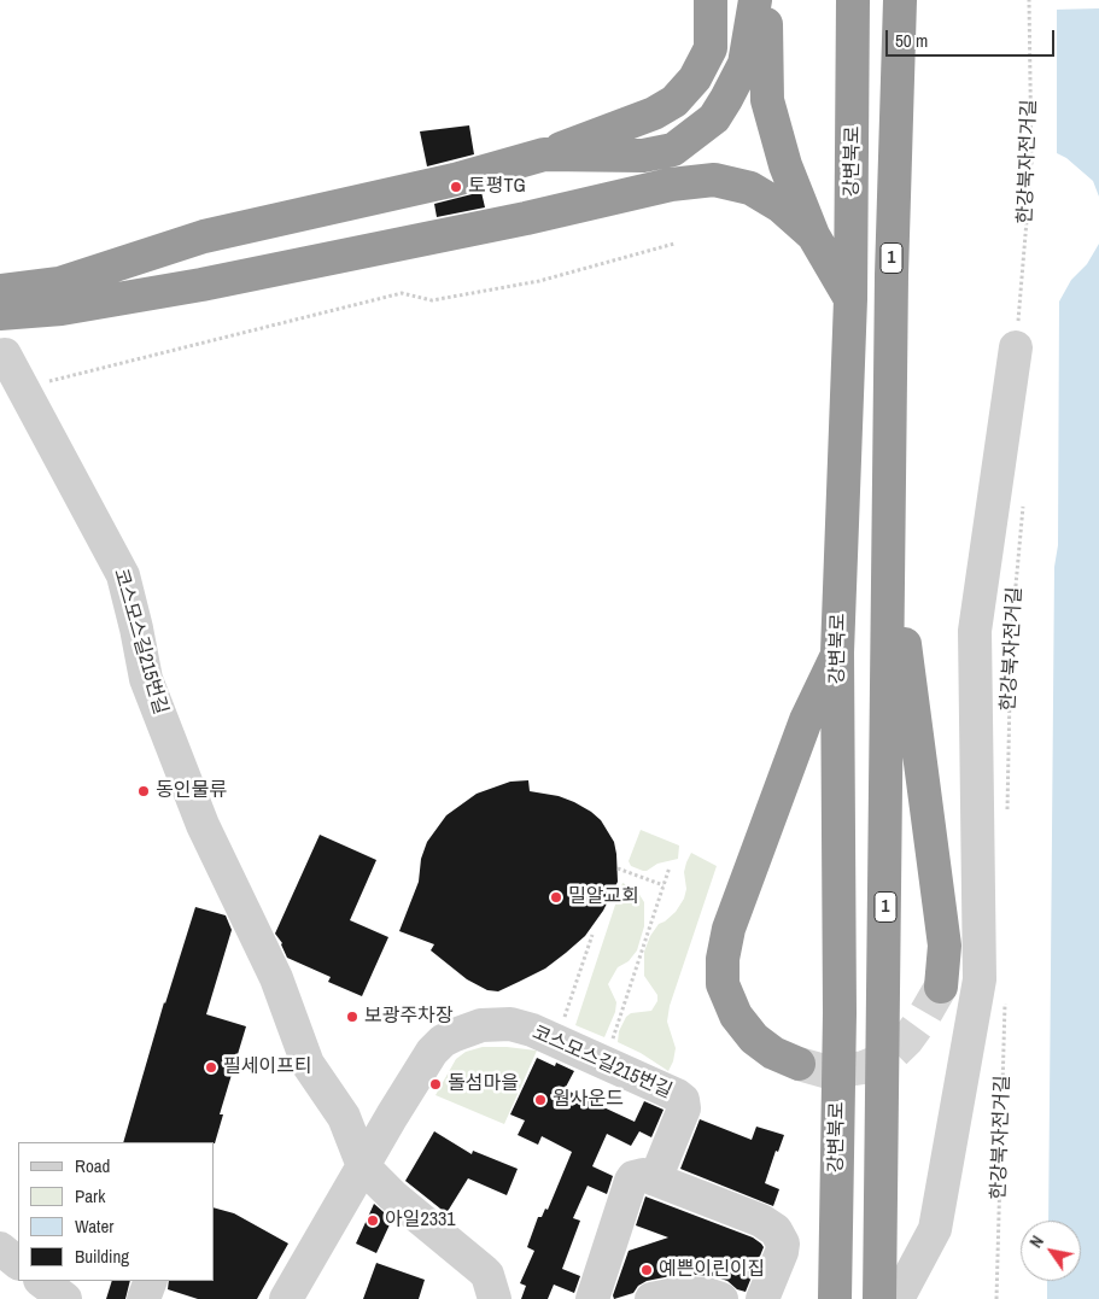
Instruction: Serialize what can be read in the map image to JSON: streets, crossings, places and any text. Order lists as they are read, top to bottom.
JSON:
{
  "streets": {
    "highway": ["강변북로", "1"],
    "street": ["코스모스길215번길"],
    "path": ["한강북자전거길"]
  },
  "places": [
    "토평TG",
    "동인물류",
    "밀알교회",
    "보광주차장",
    "필세이프티",
    "돌섬마을",
    "웜사운드",
    "아일2331",
    "예쁜이린이집"
  ],
  "legend": [
    "Road",
    "Park",
    "Water",
    "Building"
  ],
  "scale_bar": "50 m",
  "north": "top left"
}
